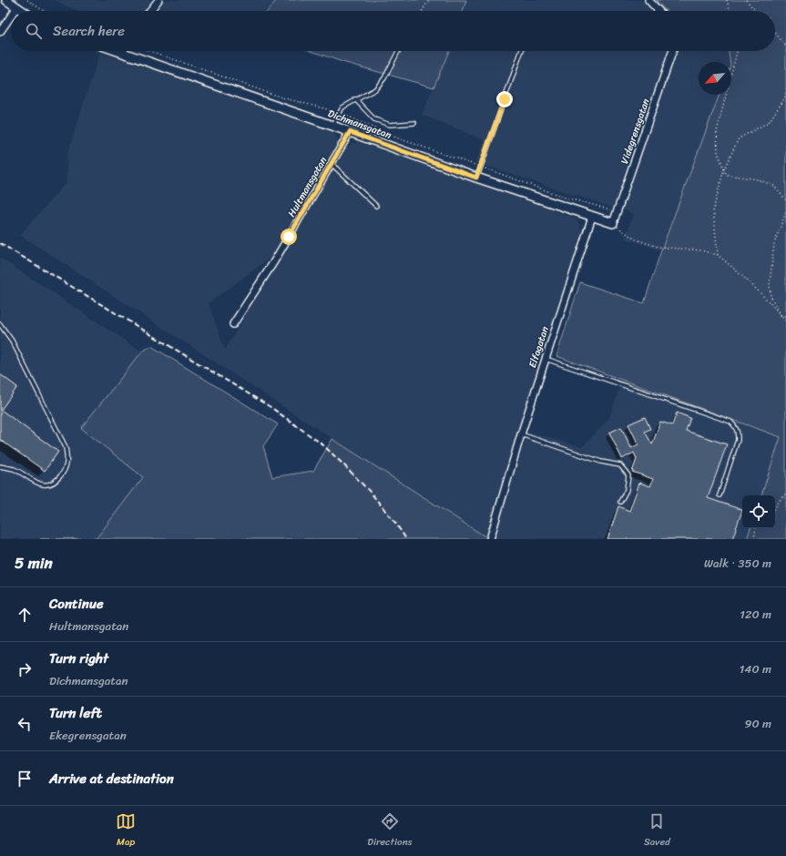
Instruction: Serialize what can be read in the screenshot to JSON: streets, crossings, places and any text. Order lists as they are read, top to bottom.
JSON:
{
  "streets": {
    "street": [
      "Dichmansgatan",
      "Videgrensgatan",
      "Hultmansgatan",
      "Elfagatan"
    ]
  },
  "crossings": [
    ["Dichmansgatan", "Videgrensgatan"],
    ["Dichmansgatan", "Hultmansgatan"],
    ["Dichmansgatan", "Elfagatan"]
  ],
  "north": "bottom left",
  "page": {
    "search": "Search here",
    "heading": ["5 min", "Walk · 350 m"],
    "list": [
      ["Continue", "Hultmansgatan", "120 m"],
      ["Turn right", "Dichmansgatan", "140 m"],
      ["Turn left", "Ekegrensgatan", "90 m"],
      "Arrive at destination"
    ],
    "nav": ["Map", "Directions", "Saved"]
  }
}
